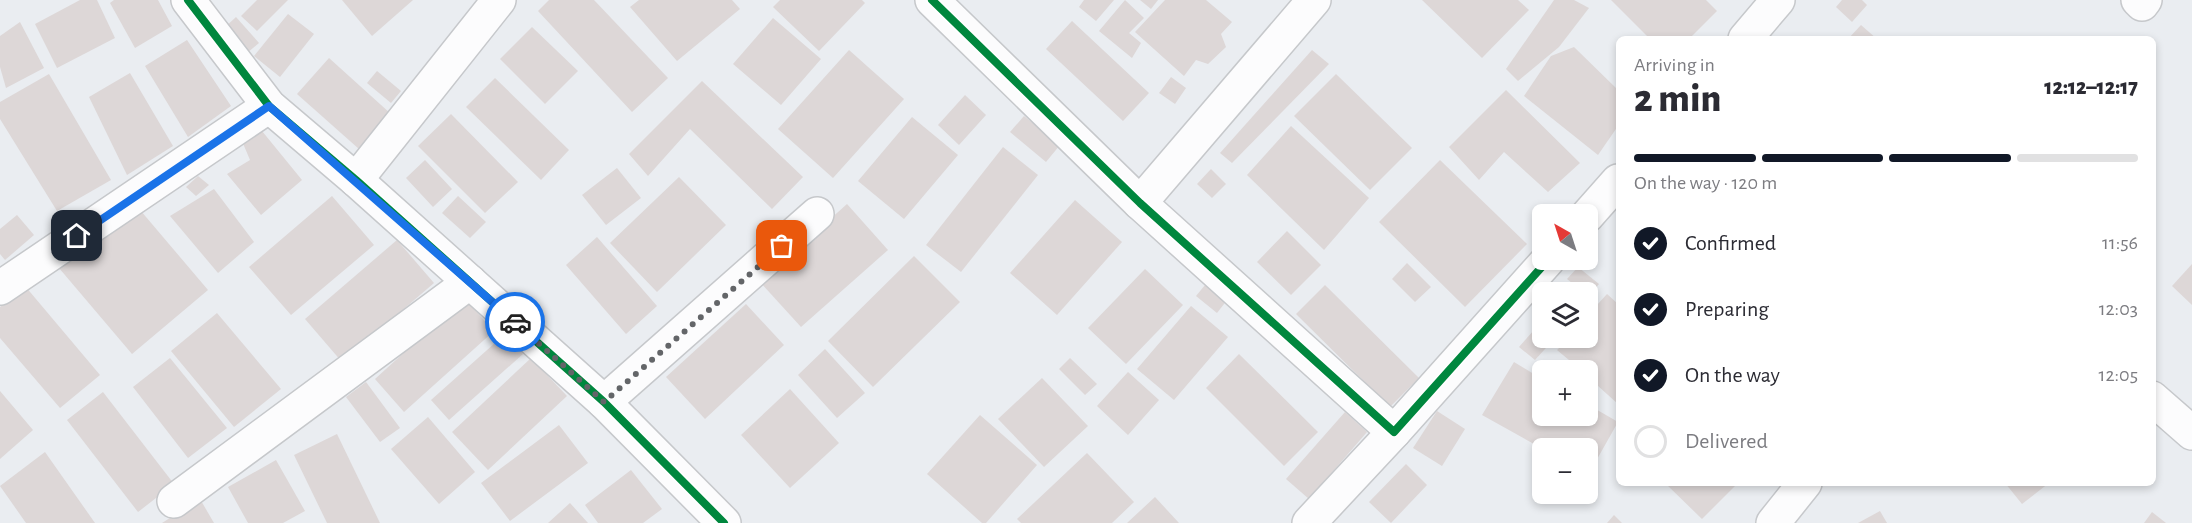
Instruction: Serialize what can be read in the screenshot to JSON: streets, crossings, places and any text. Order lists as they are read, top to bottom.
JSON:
{
  "north": "top left",
  "page": {
    "heading": ["2 min", "Arriving in", "12:12–12:17"],
    "bar": "On the way · 120 m",
    "map_buttons": ["+", "−"],
    "list": [
      ["Confirmed", "11:56"],
      ["Preparing", "12:03"],
      ["On the way", "12:05"],
      "Delivered"
    ]
  }
}
